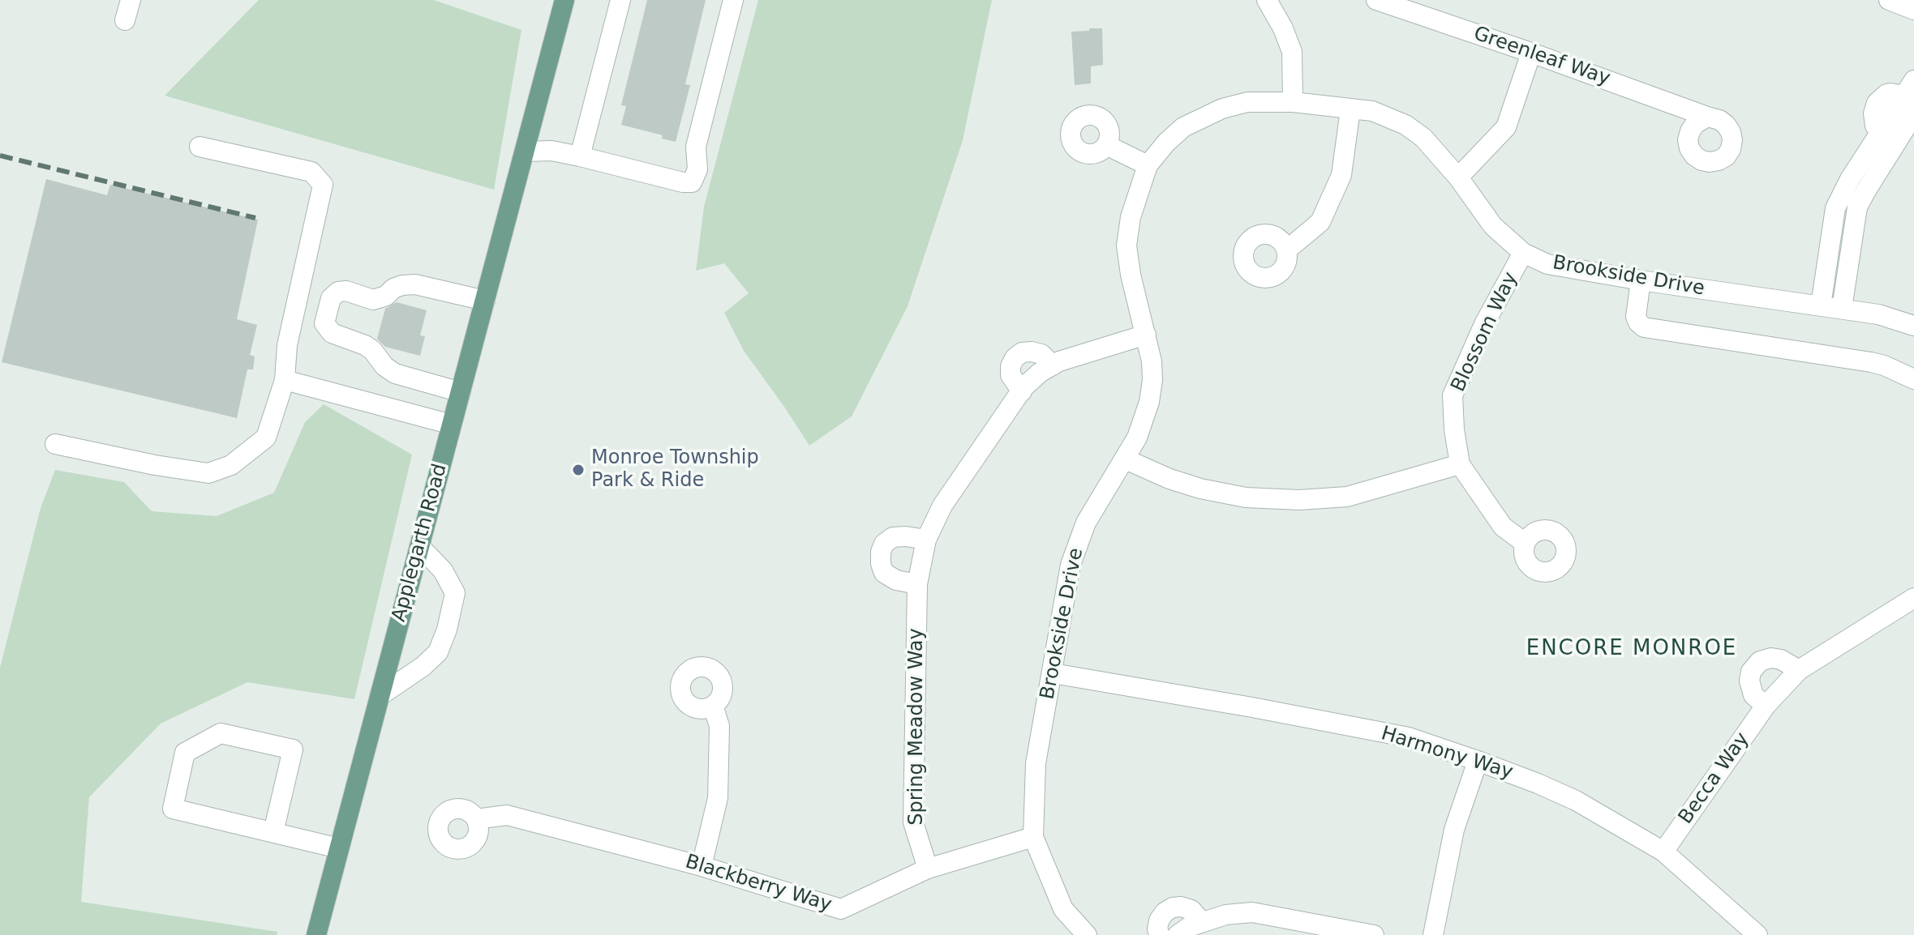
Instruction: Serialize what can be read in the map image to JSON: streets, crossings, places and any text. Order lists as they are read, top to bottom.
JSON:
{
  "streets": {
    "main road": ["Applegarth Road"],
    "street": [
      "Greenleaf Way",
      "Brookside Drive",
      "Blossom Way",
      "Spring Meadow Way",
      "Harmony Way",
      "Becca Way",
      "Blackberry Way"
    ]
  },
  "crossings": [
    ["Brookside Drive", "Blossom Way"],
    ["Brookside Drive", "Spring Meadow Way"],
    ["Brookside Drive", "Harmony Way"],
    ["Brookside Drive", "Blackberry Way"],
    ["Spring Meadow Way", "Blackberry Way"],
    ["Harmony Way", "Becca Way"]
  ],
  "districts": ["ENCORE MONROE"],
  "places": ["Monroe Township Park & Ride"]
}
